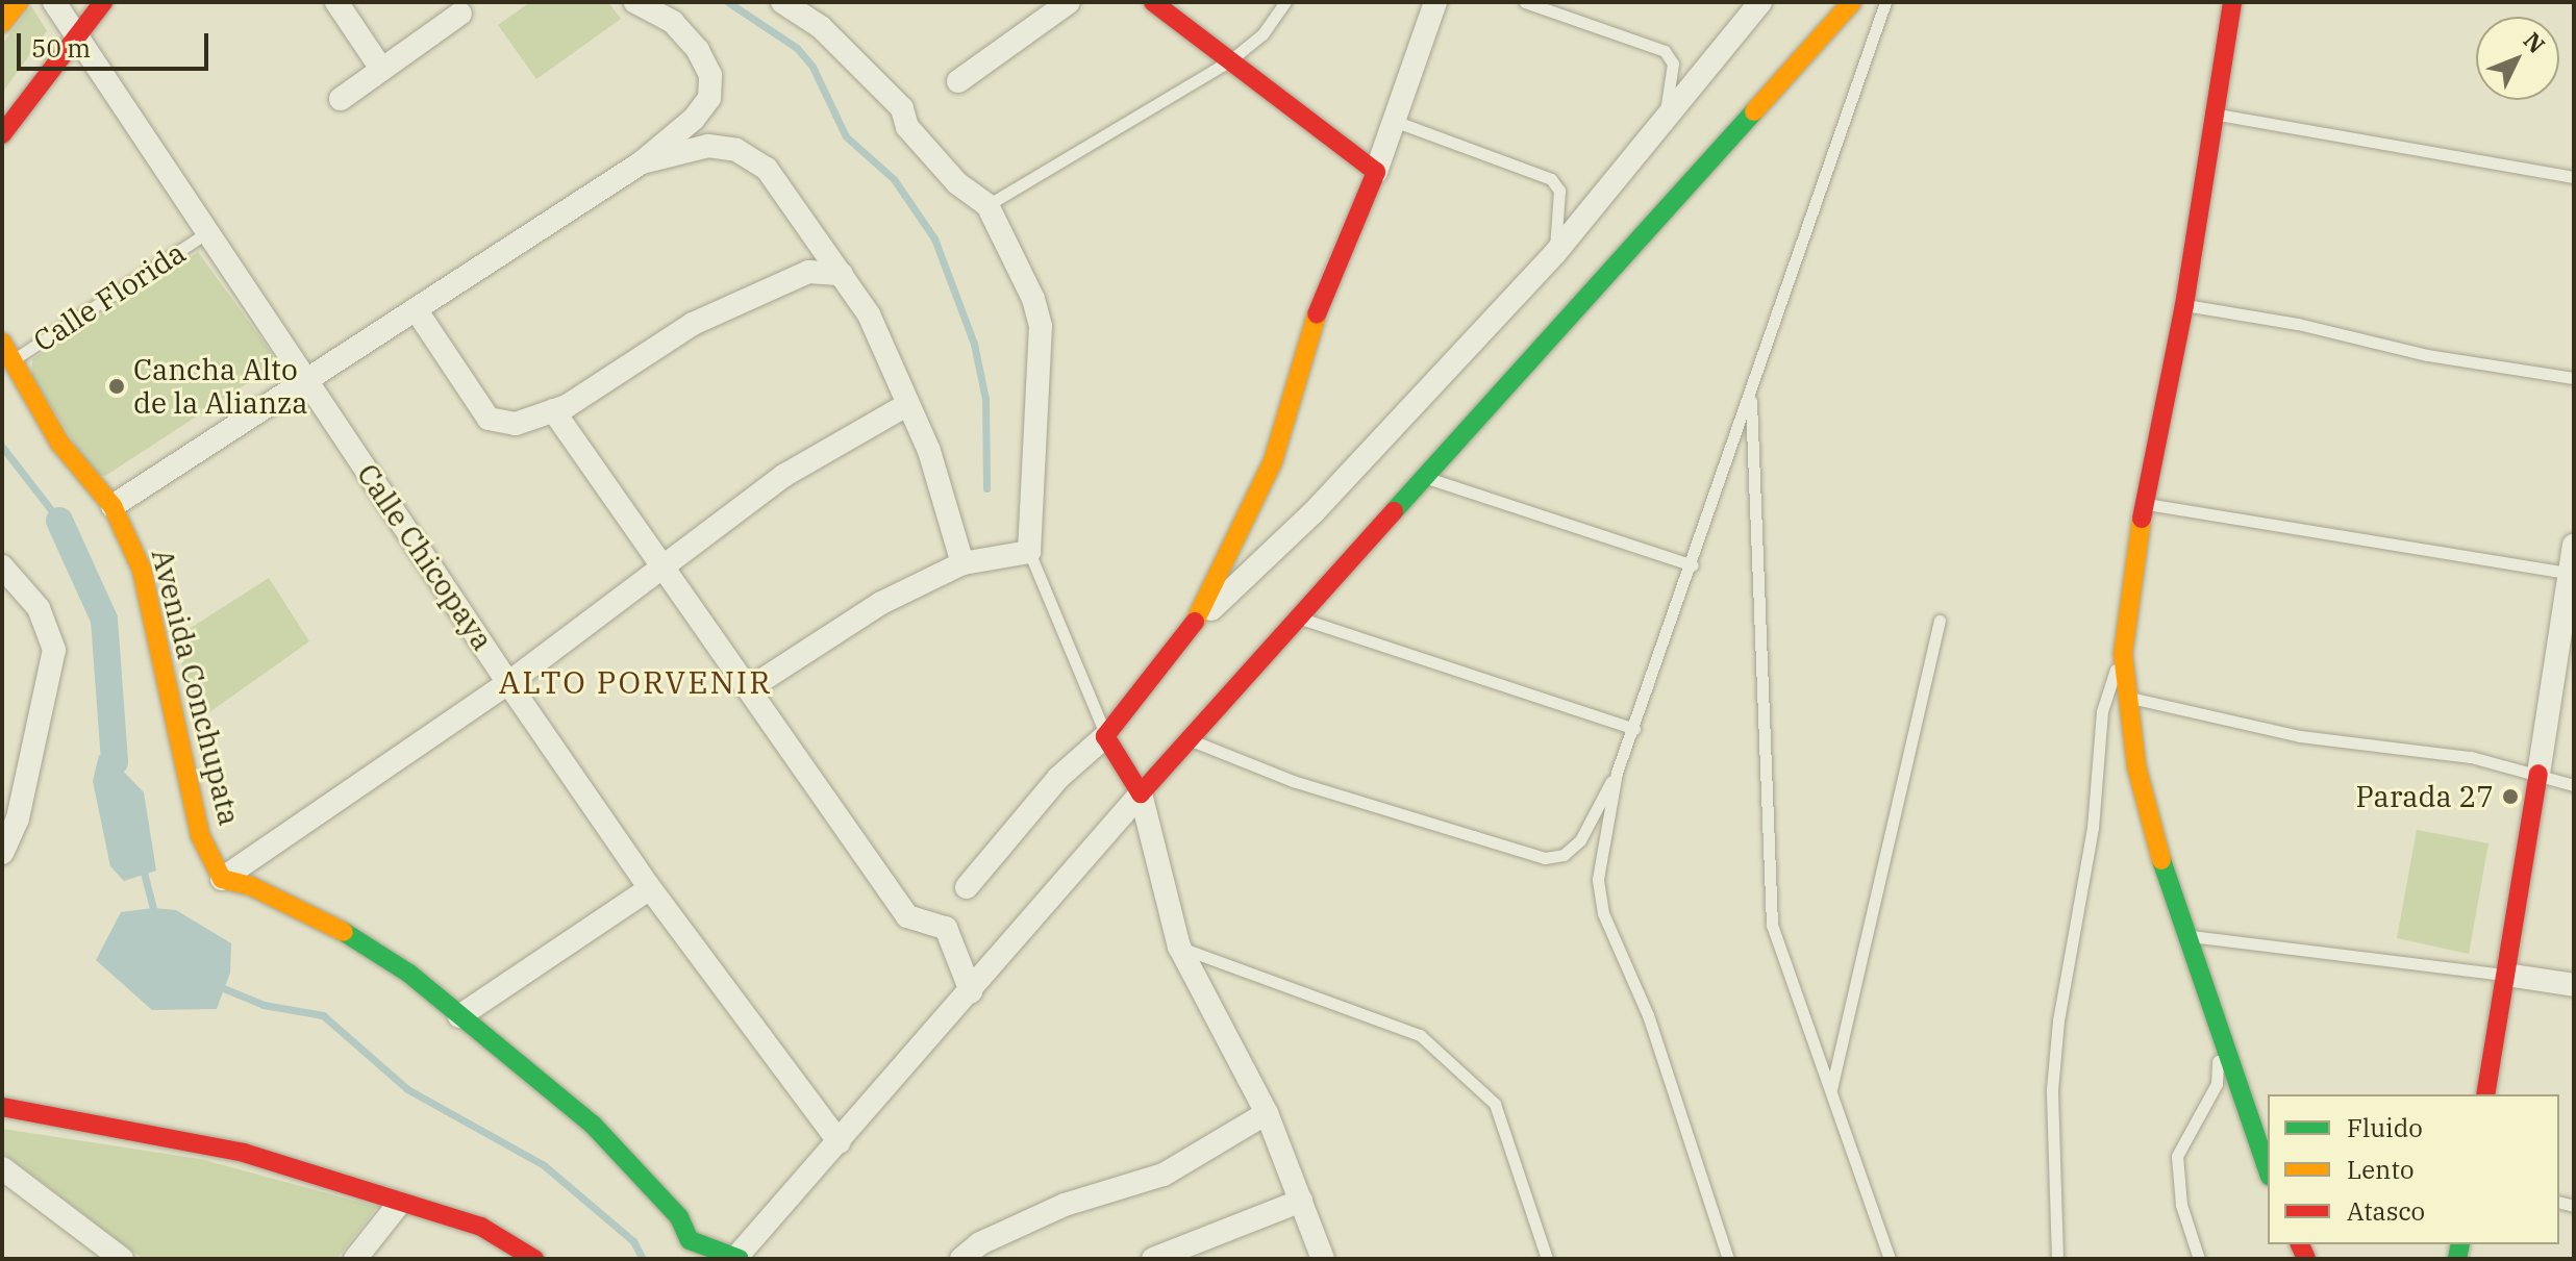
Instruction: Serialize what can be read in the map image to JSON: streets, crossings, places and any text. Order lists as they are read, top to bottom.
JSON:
{
  "streets": {
    "street": ["Calle Chicopaya", "Avenida Conchupata"],
    "lane": ["Calle Florida"]
  },
  "crossings": [
    ["Calle Florida", "Calle Chicopaya"],
    ["Calle Florida", "Avenida Conchupata"]
  ],
  "districts": ["ALTO PORVENIR"],
  "places": ["Cancha Alto de la Alianza", "Parada 27"],
  "legend": ["Fluido", "Lento", "Atasco"],
  "scale_bar": "50 m",
  "north": "top right"
}
